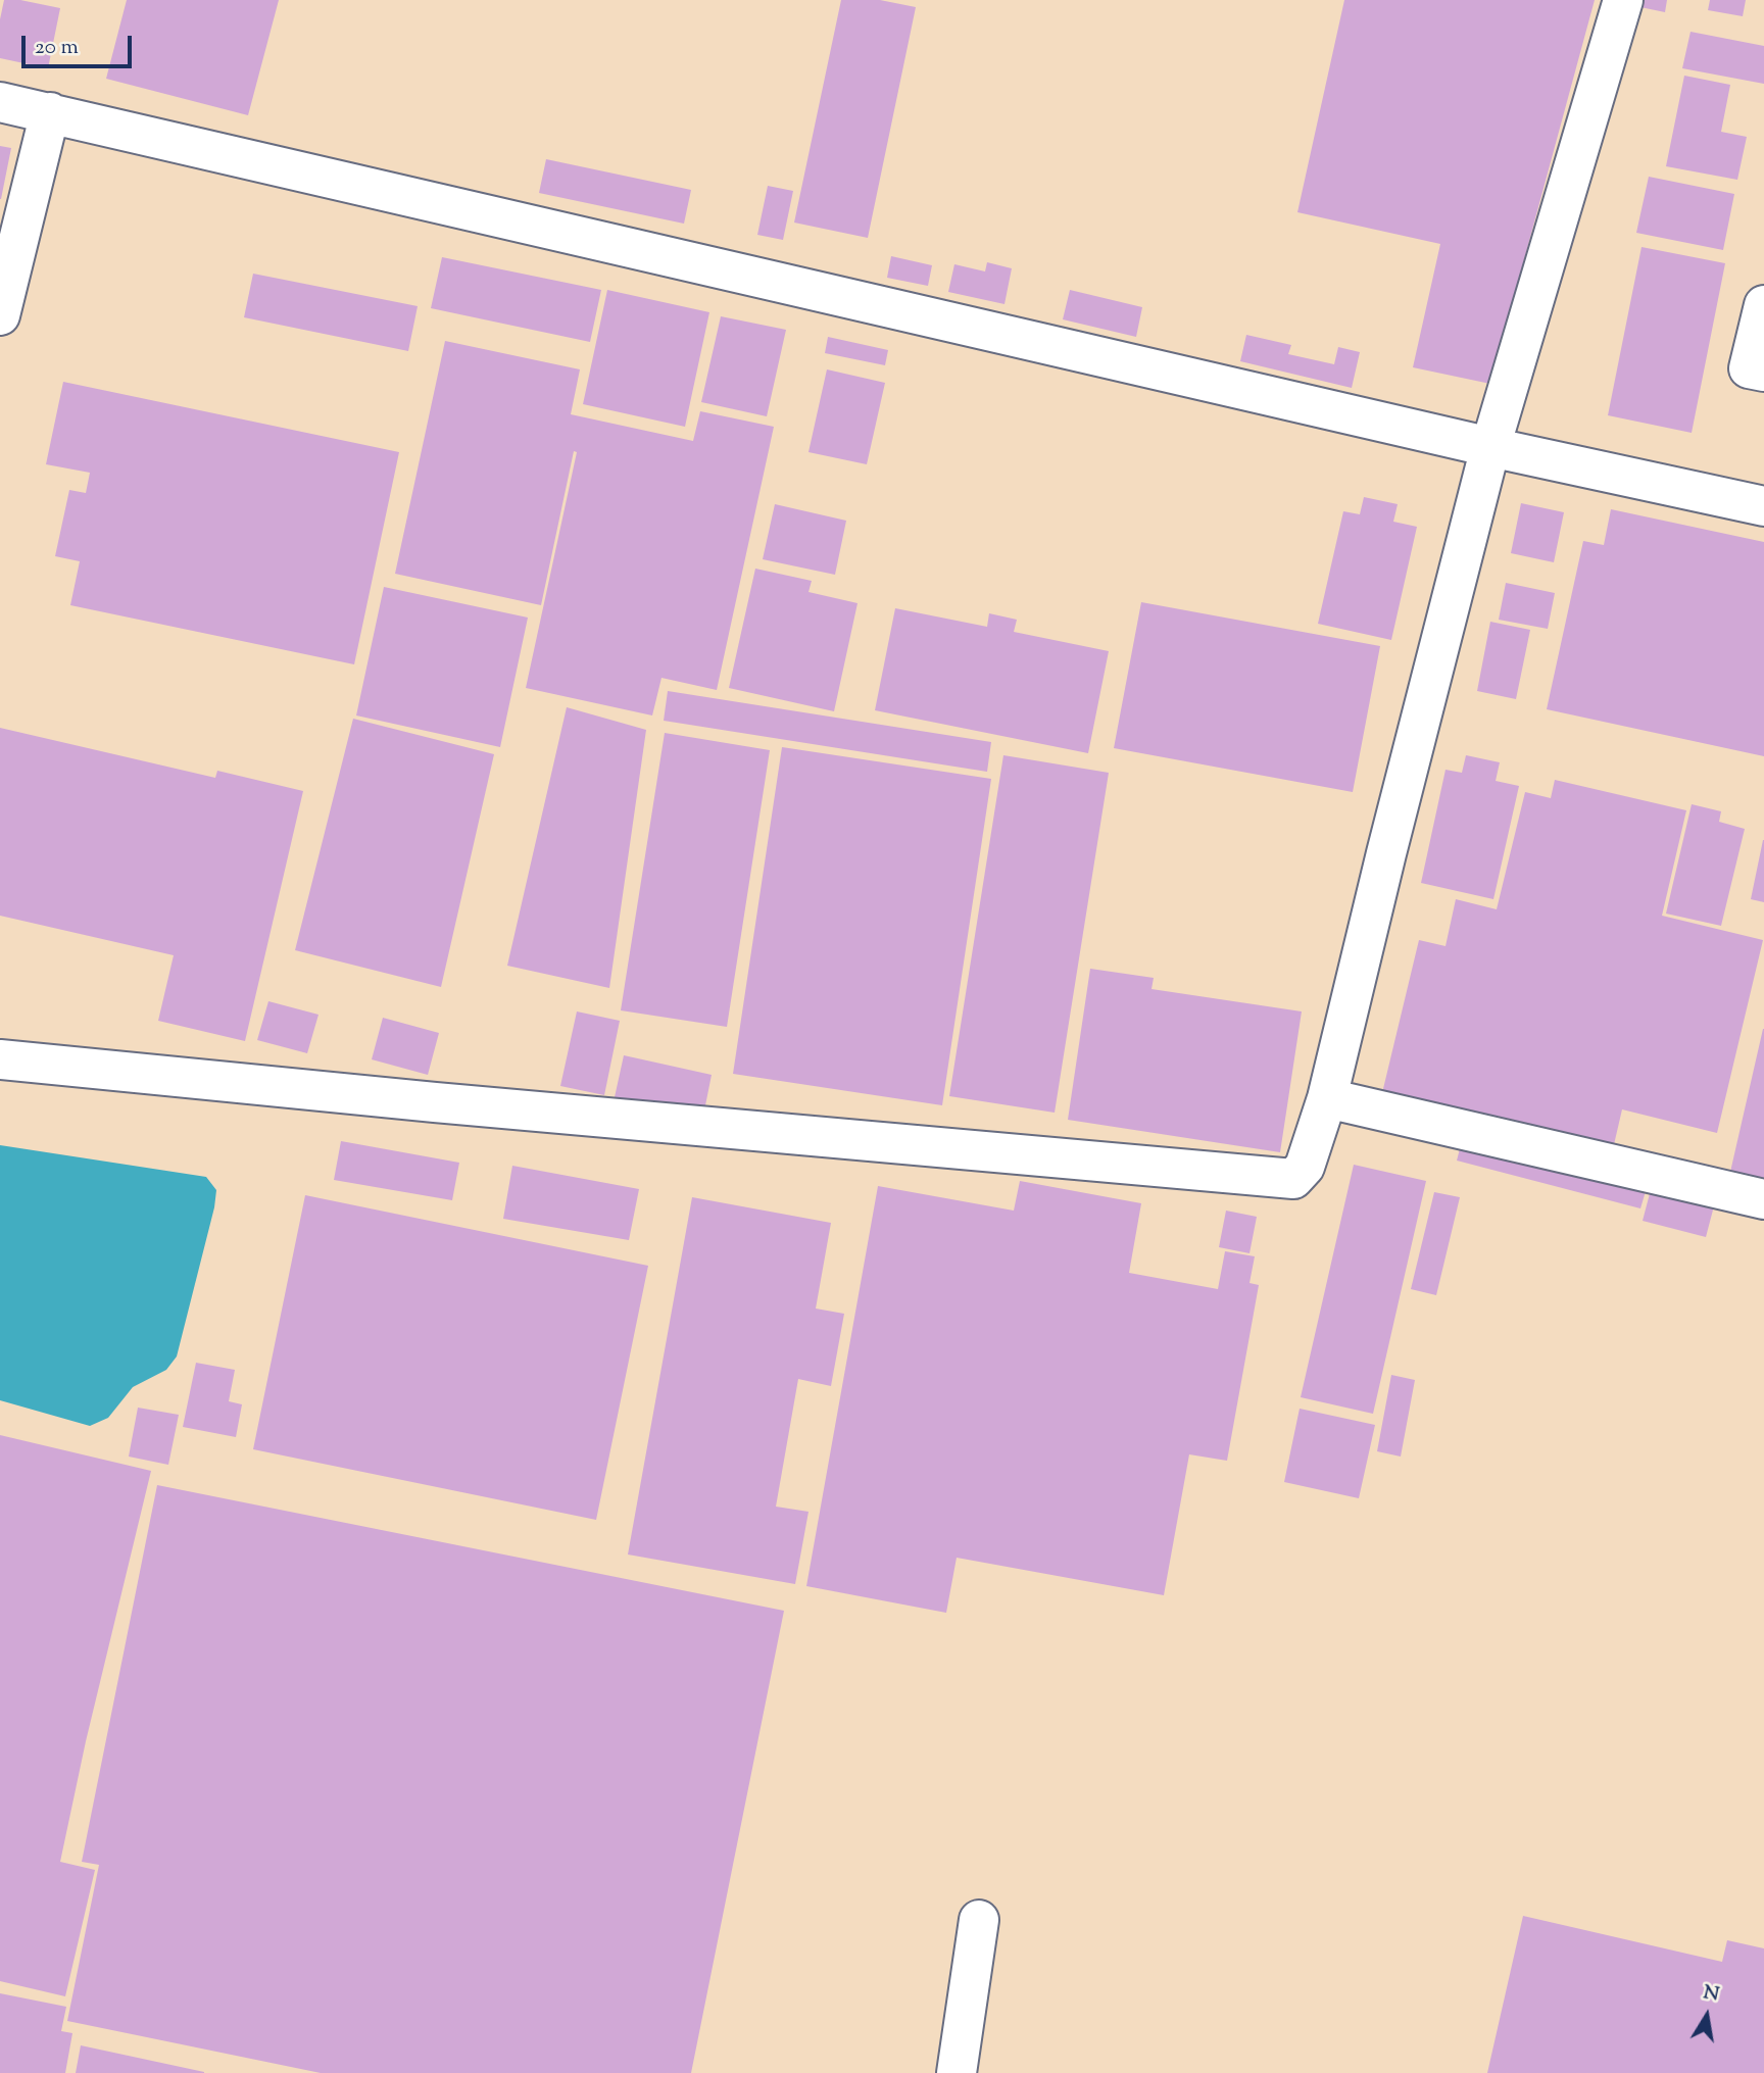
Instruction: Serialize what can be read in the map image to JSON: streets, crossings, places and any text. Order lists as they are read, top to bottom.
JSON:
{
  "scale_bar": "20 m",
  "north": "top"
}
